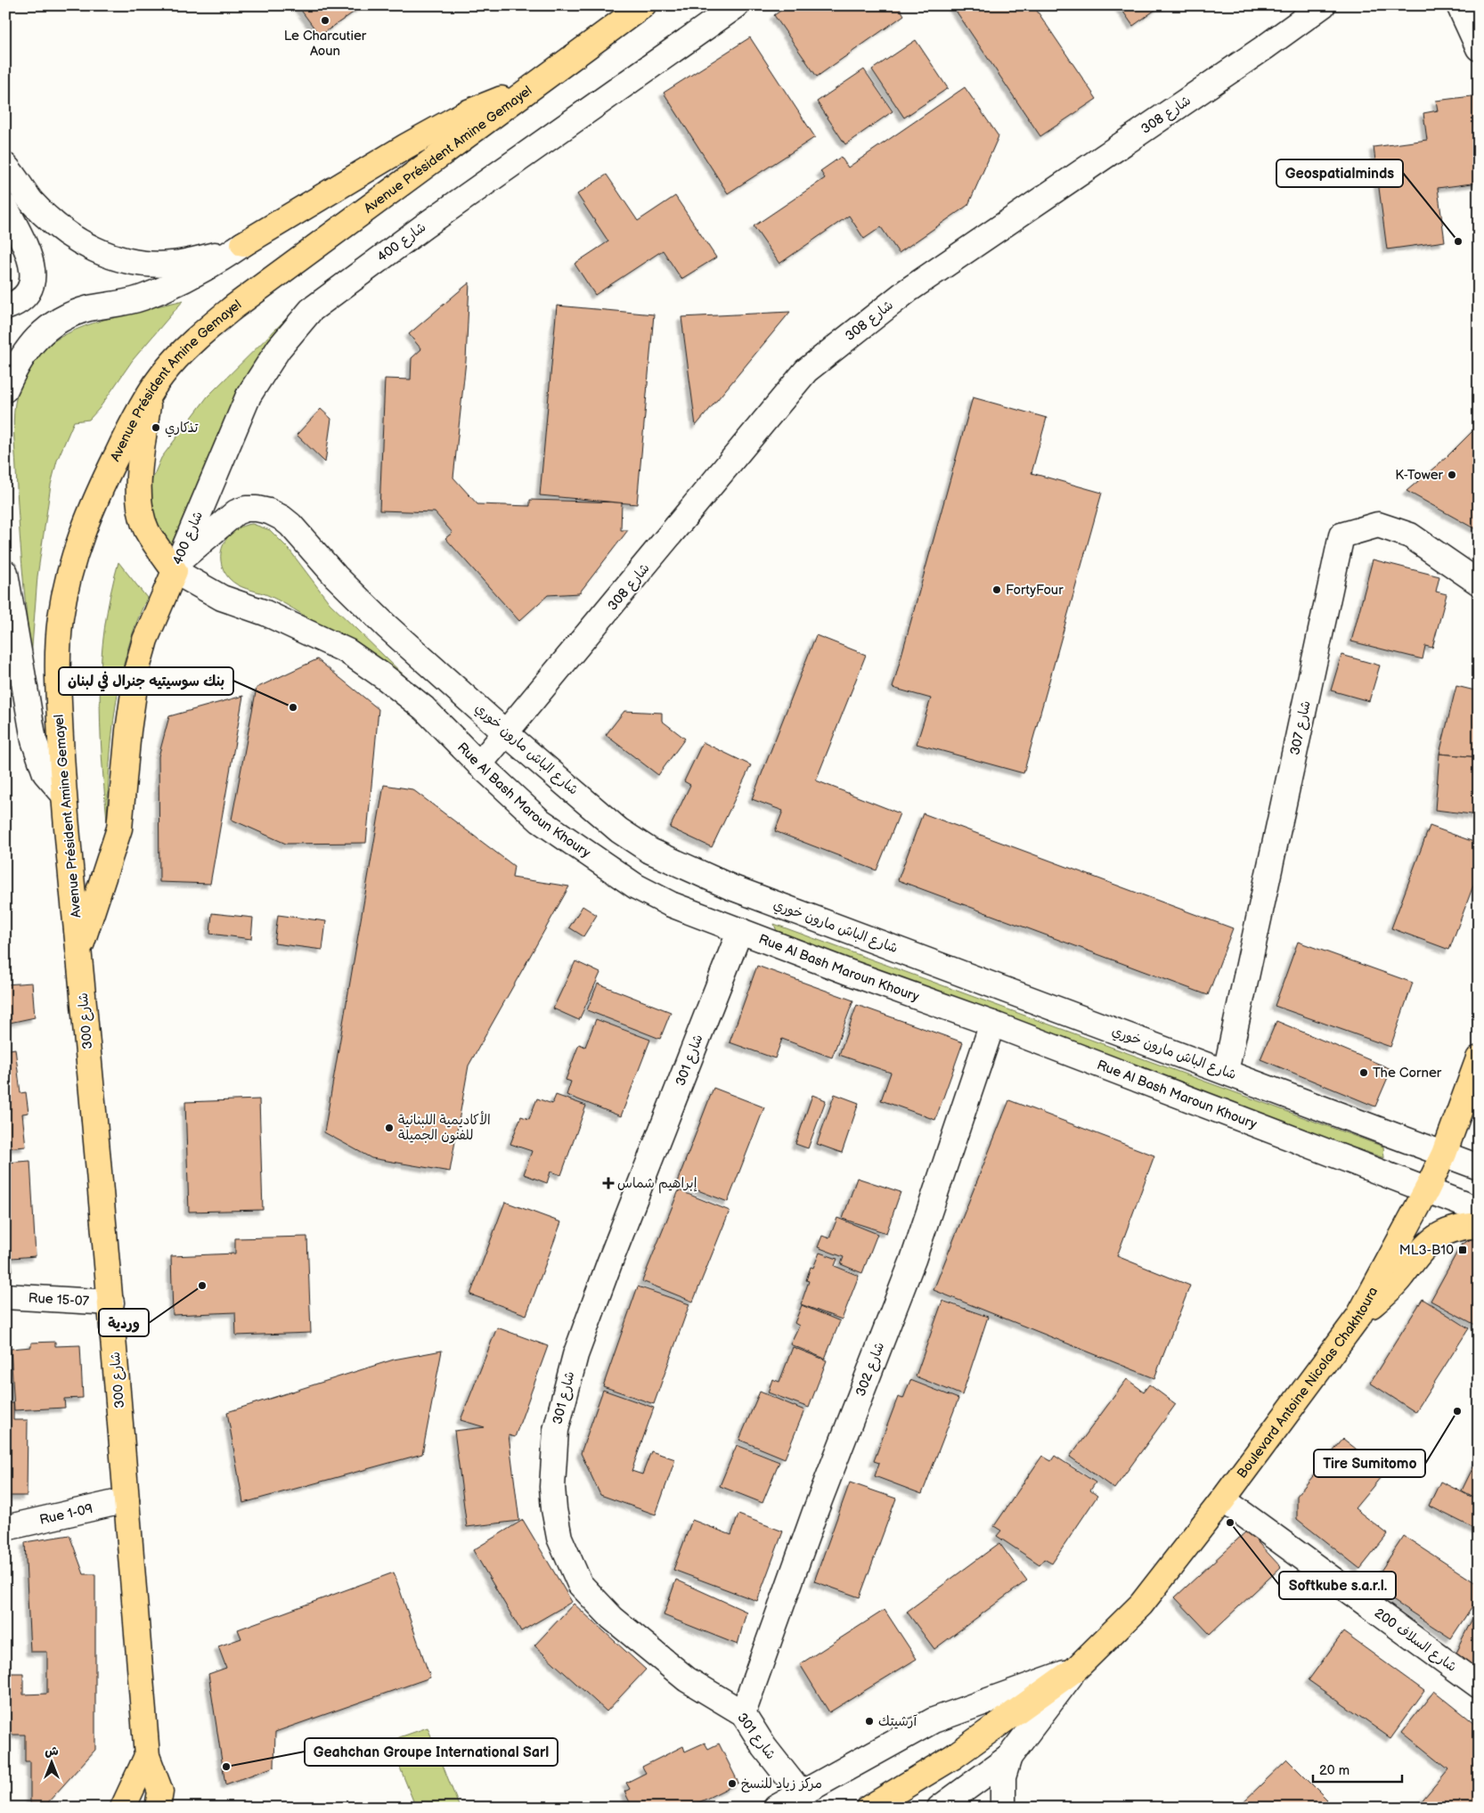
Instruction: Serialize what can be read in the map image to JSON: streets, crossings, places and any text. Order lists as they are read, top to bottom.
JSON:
{
  "streets": {
    "highway": ["Avenue Président Amine Gemayel", "شارع 300", "Boulevard Antoine Nicolas Chakhtoura"],
    "main road": [
      "شارع 308",
      "شارع 400",
      "شارع 307",
      "شارع الباش مارون خوري",
      "Rue Al Bash Maroun Khoury",
      "شارع 301",
      "Rue 15-07",
      "شارع 302",
      "Rue 1-09",
      "200 شارع السلاف"
    ]
  },
  "crossings": [
    ["شارع 308", "شارع الباش مارون خوري"],
    ["شارع 308", "Rue Al Bash Maroun Khoury"],
    ["Avenue Président Amine Gemayel", "شارع 300"],
    ["شارع 400", "شارع الباش مارون خوري"],
    ["شارع 400", "Rue Al Bash Maroun Khoury"],
    ["شارع 307", "شارع الباش مارون خوري"],
    ["شارع الباش مارون خوري", "Rue Al Bash Maroun Khoury"],
    ["شارع الباش مارون خوري", "Boulevard Antoine Nicolas Chakhtoura"],
    ["Rue Al Bash Maroun Khoury", "شارع 301"],
    ["Rue Al Bash Maroun Khoury", "شارع 302"],
    ["Rue Al Bash Maroun Khoury", "Boulevard Antoine Nicolas Chakhtoura"],
    ["شارع 300", "Rue 15-07"],
    ["شارع 300", "Rue 1-09"],
    ["شارع 301", "شارع 302"],
    ["شارع 301", "Boulevard Antoine Nicolas Chakhtoura"],
    ["Boulevard Antoine Nicolas Chakhtoura", "200 شارع السلاف"]
  ],
  "places": {
    "other": [
      "Le Charcutier Aoun",
      "Geospatialminds",
      "تذكاري",
      "K-Tower",
      "FortyFour",
      "بنك سوسيتيه جنرال في لبنان",
      "The Corner",
      "الأكاديمية اللبنانية للفنون الجميلة",
      "وردية",
      "Tire Sumitomo",
      "Softkube s.a.r.l.",
      "آرشيتك",
      "Geahchan Groupe International Sarl",
      "مركز زياد للنسخ"
    ],
    "health": ["إبراهيم شماس"],
    "transit": ["ML3-B10"]
  },
  "scale_bar": "20 m",
  "north": "top"
}
